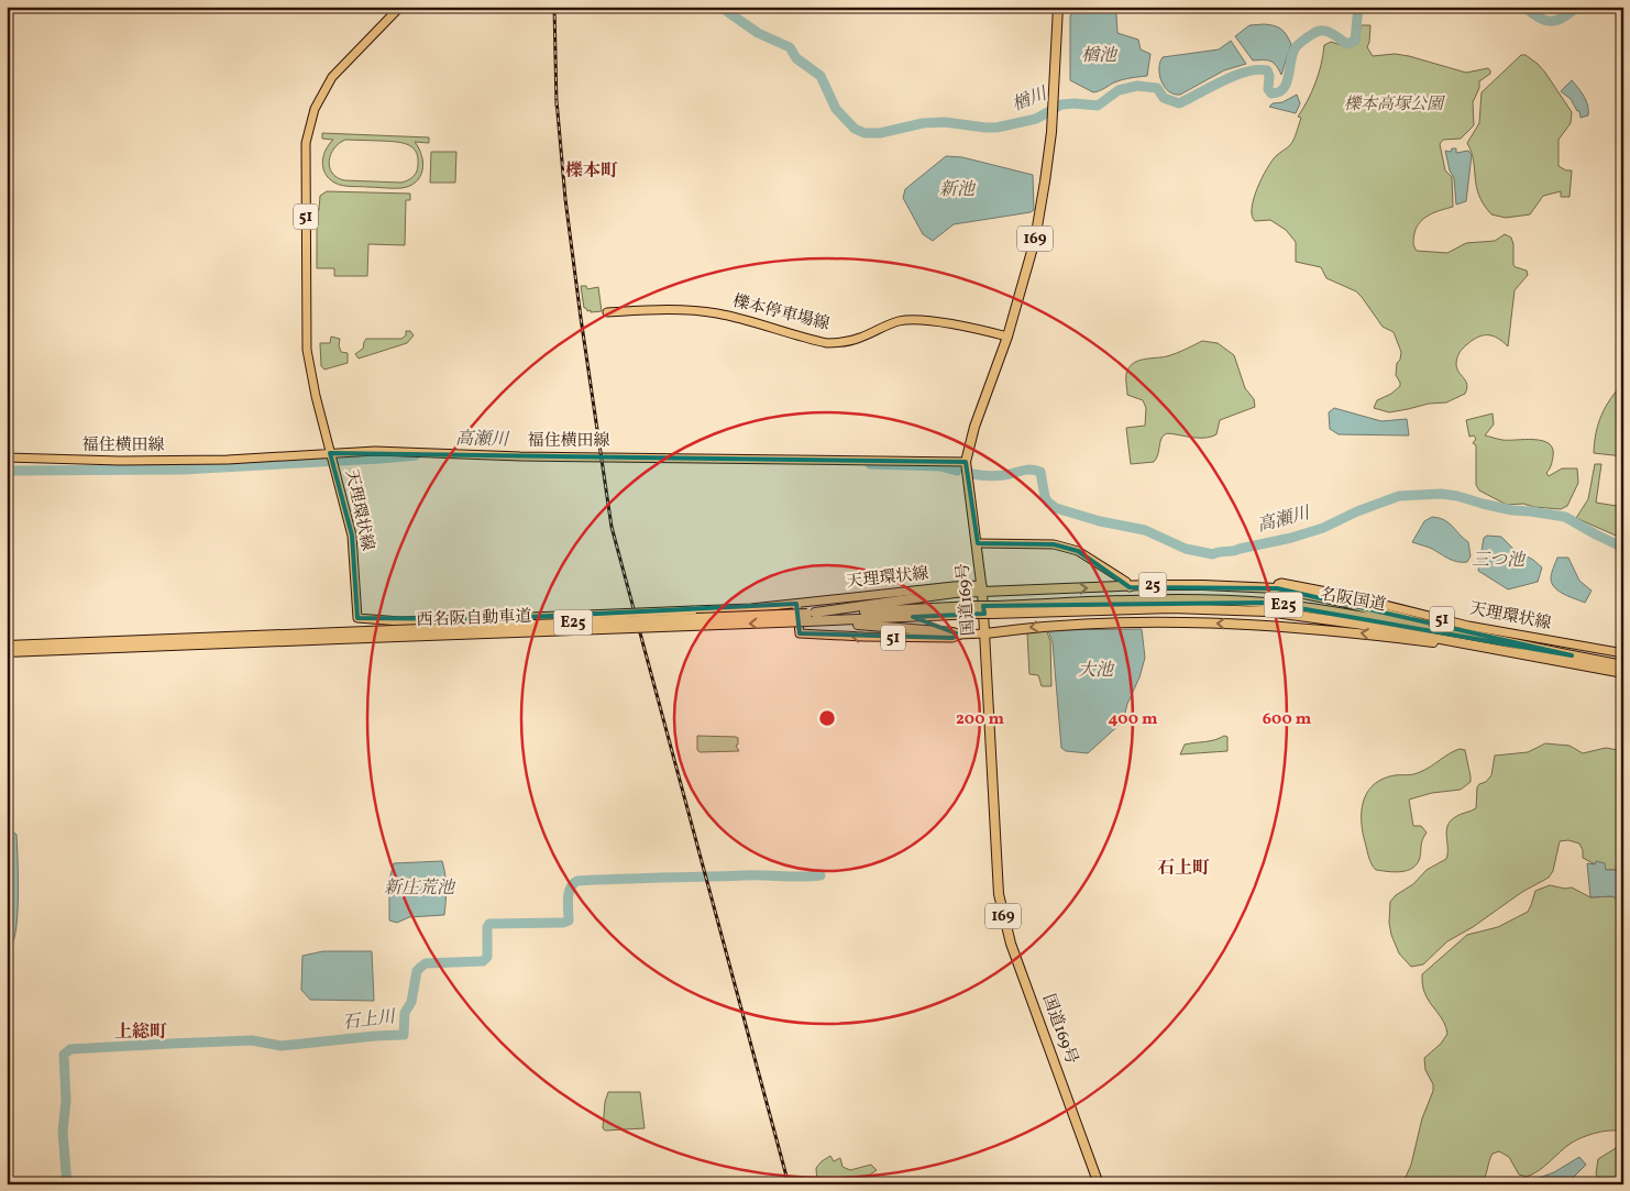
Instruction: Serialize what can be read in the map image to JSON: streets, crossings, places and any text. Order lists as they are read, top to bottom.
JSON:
{
  "streets": {
    "highway": [
      "169",
      "25",
      "国道169号",
      "名阪国道",
      "E25",
      "西名阪自動車道"
    ],
    "main road": [
      "51",
      "櫟本停車場線",
      "福住横田線",
      "天理環状線"
    ]
  },
  "crossings": [
    ["51", "天理環状線"],
    ["51", "25"],
    ["51", "国道169号"],
    ["櫟本停車場線", "国道169号"],
    ["福住横田線", "天理環状線"],
    ["福住横田線", "国道169号"],
    ["天理環状線", "25"],
    ["天理環状線", "国道169号"],
    ["天理環状線", "E25"],
    ["25", "国道169号"],
    ["25", "E25"],
    ["名阪国道", "E25"],
    ["名阪国道", "西名阪自動車道"]
  ],
  "districts": ["櫟本町", "石上町", "上総町"],
  "water": [
    "楢池",
    "楢川",
    "新池",
    "高瀬川",
    "三つ池",
    "大池",
    "新庄荒池",
    "石上川"
  ],
  "parks": ["櫟本高塚公園"],
  "rings": ["200 m", "400 m", "600 m"]
}
